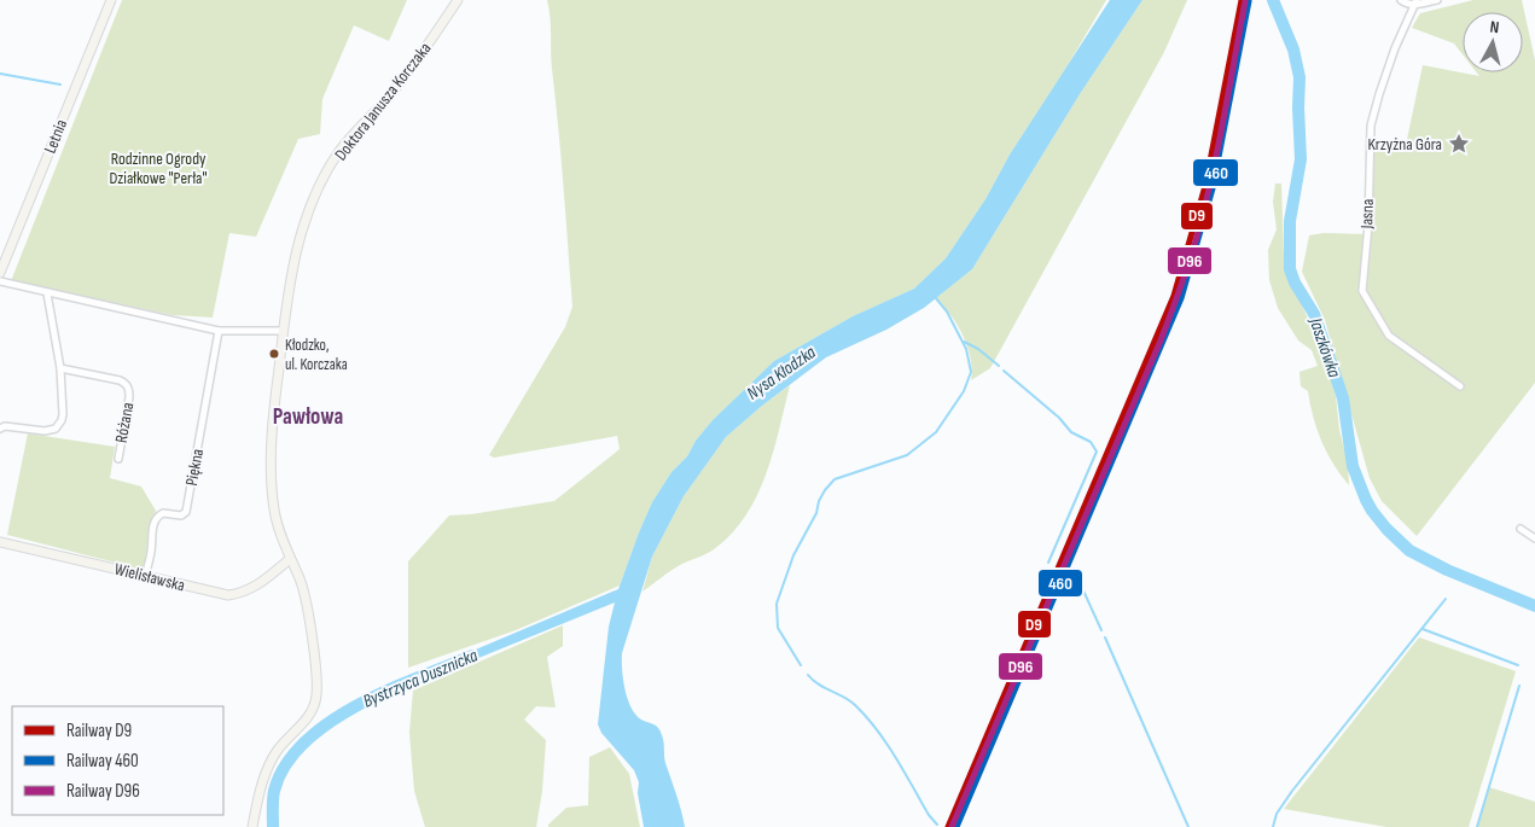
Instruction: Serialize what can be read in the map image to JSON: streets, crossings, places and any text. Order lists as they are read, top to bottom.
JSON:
{
  "streets": {
    "street": [
      "Doktora Janusza Korczaka",
      "Letnia",
      "Jasna",
      "Różana",
      "Piękna",
      "Wielisławska"
    ]
  },
  "crossings": [
    ["Doktora Janusza Korczaka", "Wielisławska"],
    ["Piękna", "Wielisławska"]
  ],
  "districts": ["Pawłowa"],
  "water": ["Jaszkówka", "Nysa Kłodzka", "Bystrzyca Dusznicka"],
  "parks": ["Rodzinne Ogrody Działkowe \"Perła\""],
  "places": {
    "place": ["Krzyżna Góra"],
    "other": ["Kłodzko, ul. Korczaka"]
  },
  "lines": ["rail line D9", "rail line 460", "rail line D96"],
  "legend": ["Railway D9", "Railway 460", "Railway D96"],
  "north": "top"
}
